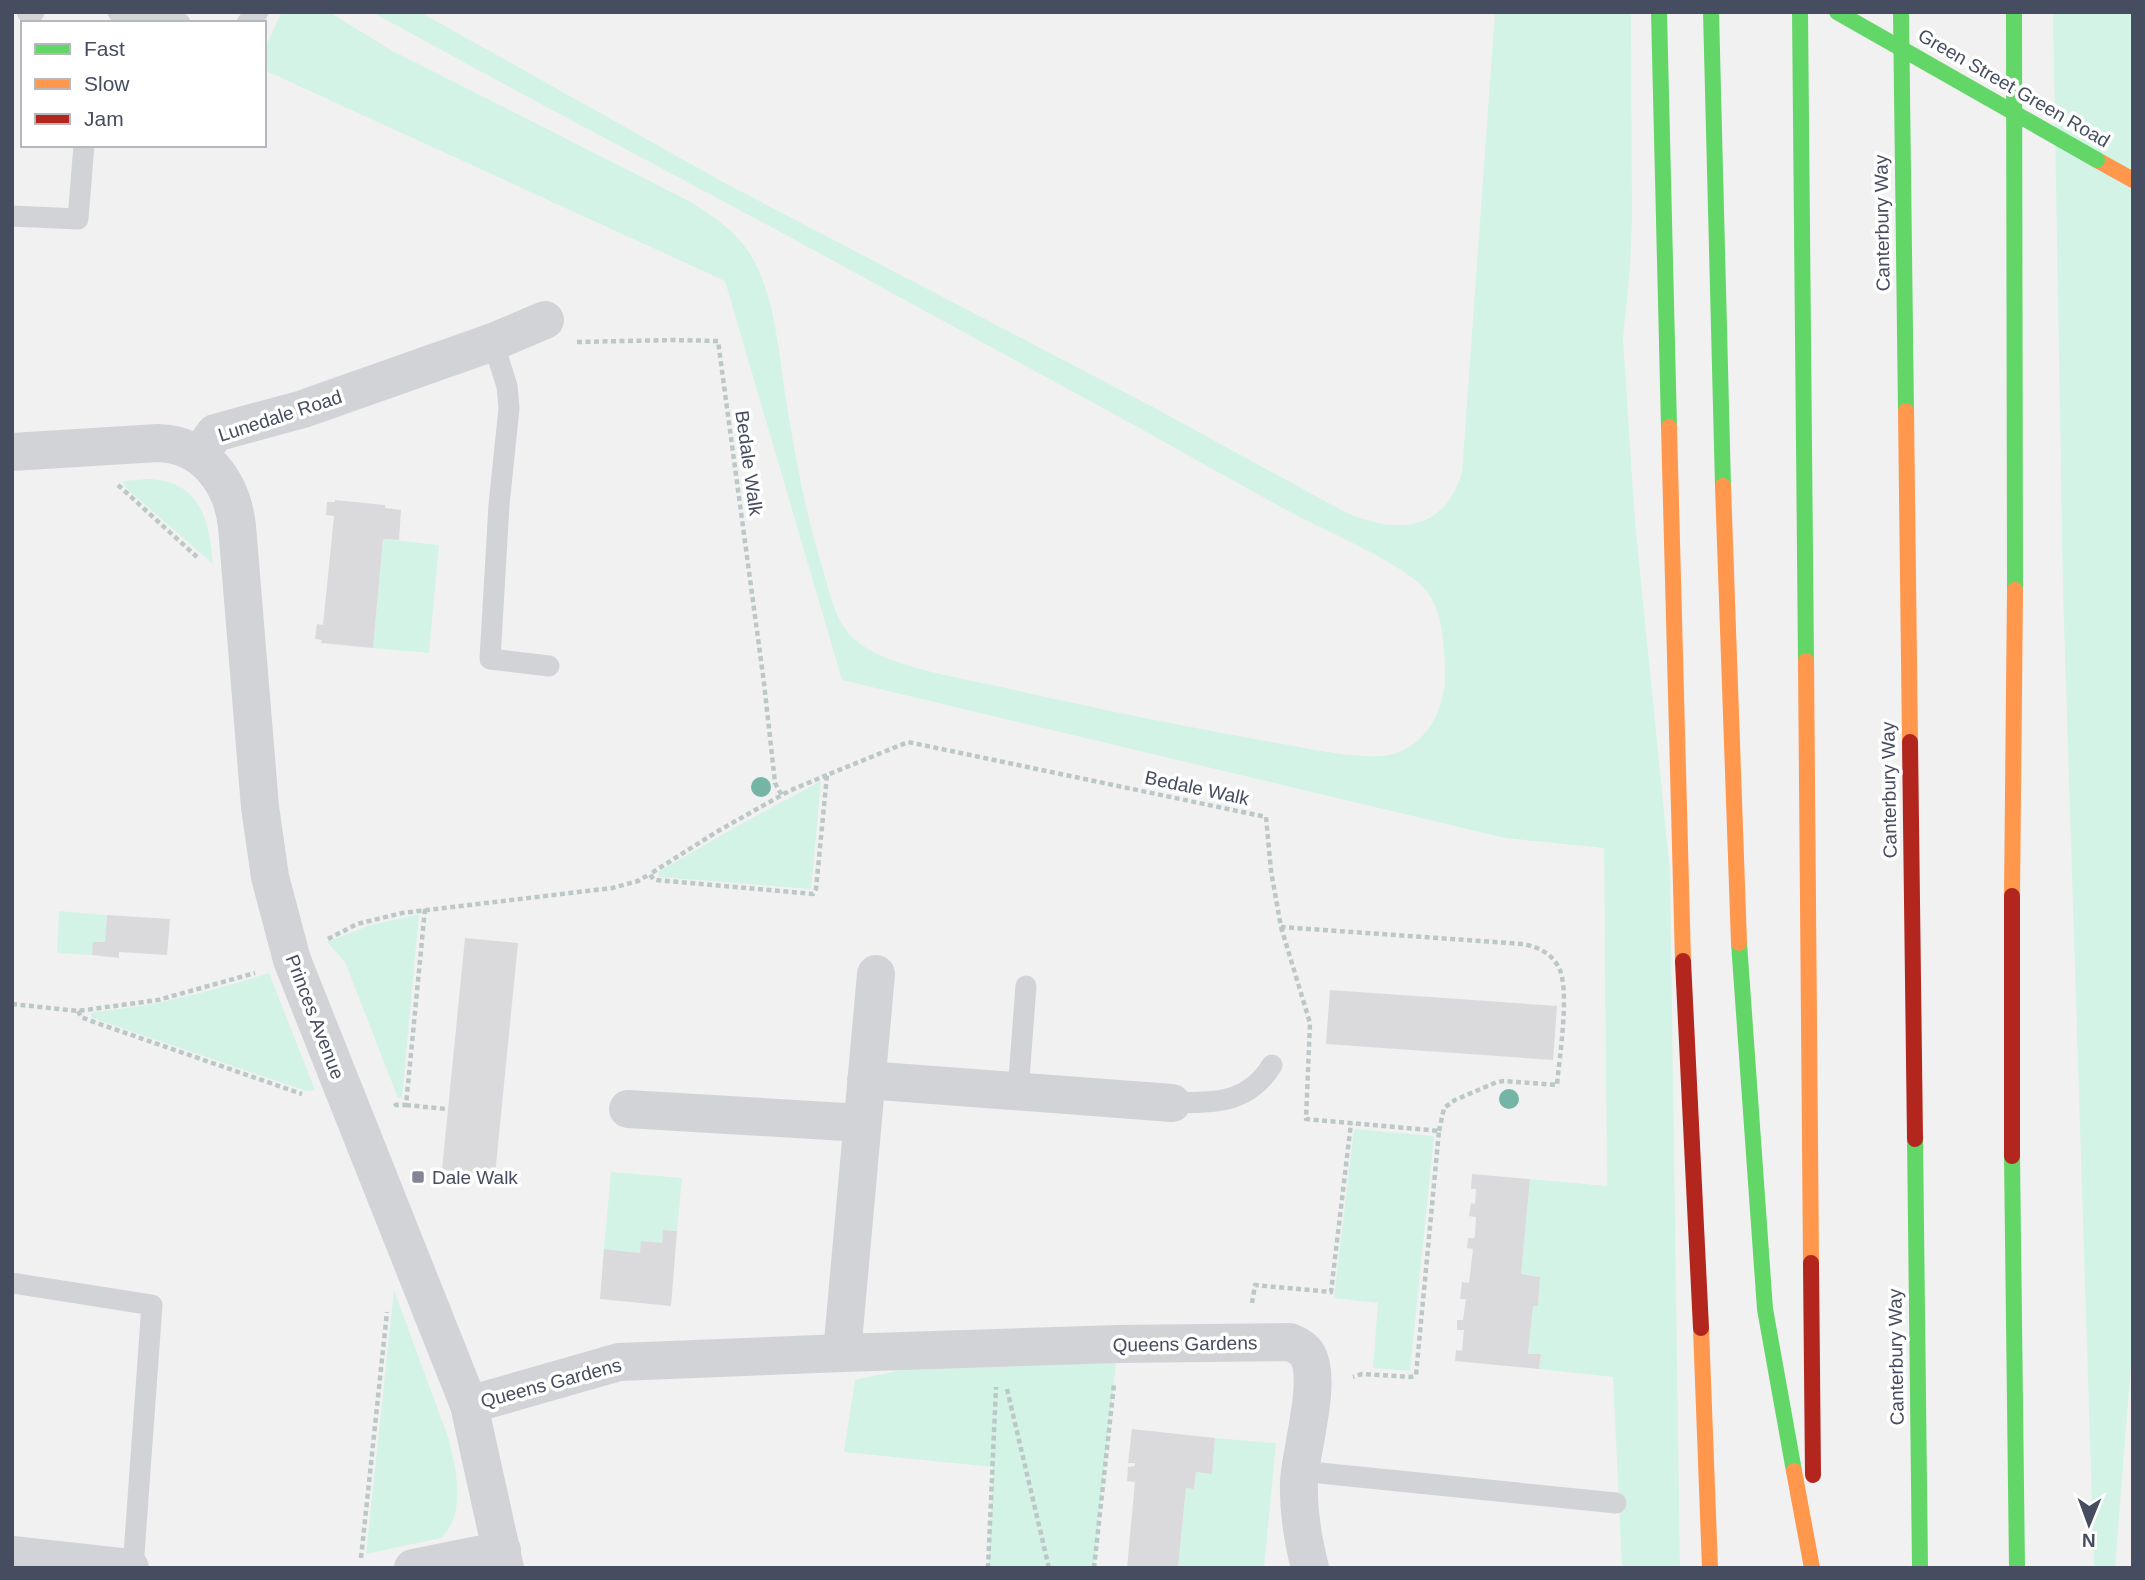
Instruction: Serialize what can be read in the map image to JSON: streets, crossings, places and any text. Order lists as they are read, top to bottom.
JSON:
{
  "streets": {
    "main road": ["Green Street Green Road", "Canterbury Way"],
    "street": ["Lunedale Road", "Princes Avenue", "Queens Gardens"],
    "path": ["Bedale Walk"]
  },
  "crossings": [
    ["Lunedale Road", "Bedale Walk"],
    ["Lunedale Road", "Princes Avenue"],
    ["Bedale Walk", "Princes Avenue"],
    ["Princes Avenue", "Queens Gardens"]
  ],
  "places": {
    "transit": ["Dale Walk"]
  },
  "legend": ["Fast", "Slow", "Jam"],
  "north": "bottom"
}
